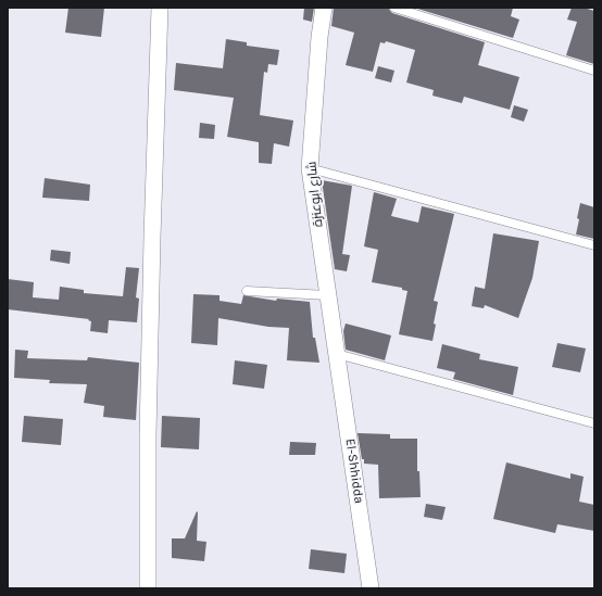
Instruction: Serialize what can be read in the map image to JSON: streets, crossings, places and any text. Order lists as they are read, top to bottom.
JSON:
{
  "streets": {
    "street": ["شارع ابوعنزة", "El-Shhidda"]
  },
  "crossings": [
    ["شارع ابوعنزة", "El-Shhidda"]
  ]
}
